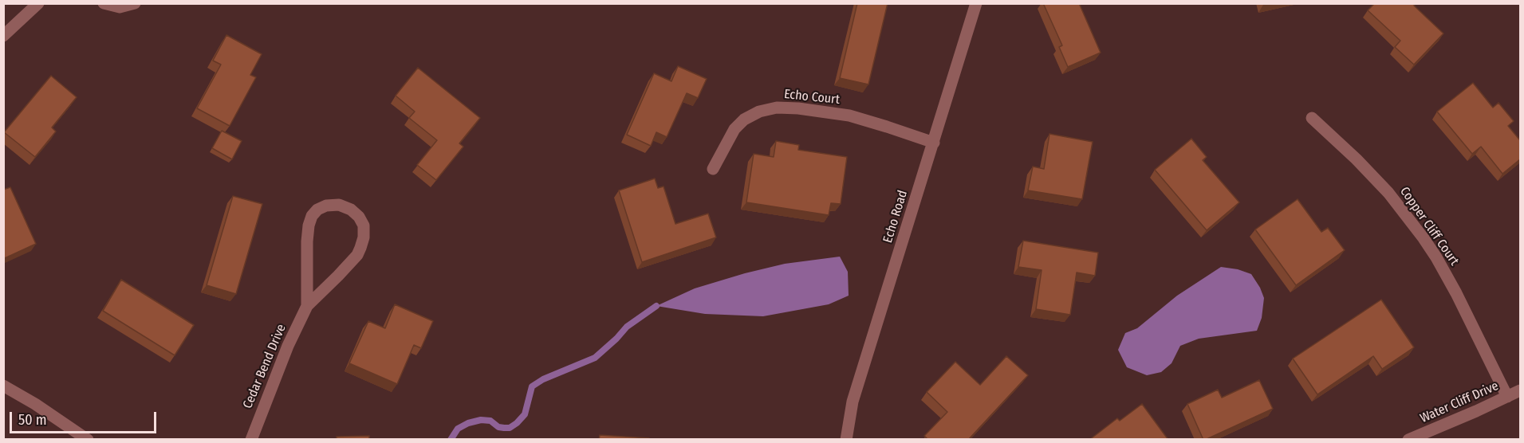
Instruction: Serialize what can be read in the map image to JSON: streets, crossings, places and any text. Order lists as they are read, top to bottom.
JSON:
{
  "streets": {
    "street": [
      "Echo Court",
      "Echo Road",
      "Copper Cliff Court",
      "Cedar Bend Drive",
      "Water Cliff Drive"
    ]
  },
  "crossings": [
    ["Echo Court", "Echo Road"],
    ["Copper Cliff Court", "Water Cliff Drive"]
  ],
  "scale_bar": "50 m"
}
